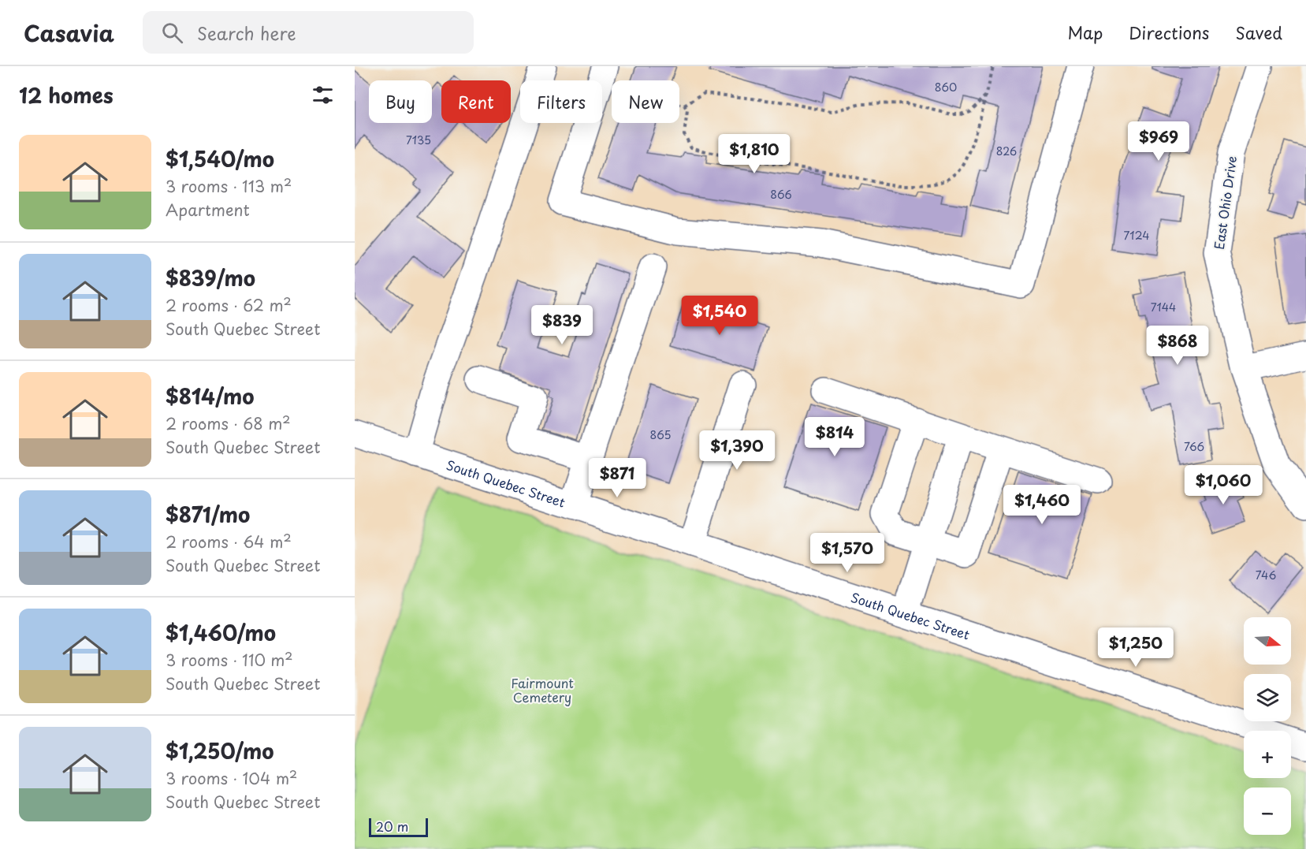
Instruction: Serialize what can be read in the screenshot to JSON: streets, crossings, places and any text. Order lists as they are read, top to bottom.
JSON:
{
  "streets": {
    "main road": ["East Ohio Drive", "South Quebec Street"]
  },
  "parks": ["Fairmount Cemetery"],
  "house_numbers": [
    "860",
    "7135",
    "826",
    "866",
    "7124",
    "7144",
    "865",
    "766",
    "746"
  ],
  "scale_bar": "20 m",
  "north": "right",
  "page": {
    "header": "Casavia",
    "search": "Search here",
    "nav": ["Map", "Directions", "Saved"],
    "heading": "12 homes",
    "chip": [
      "Buy",
      "Rent",
      "Filters",
      "New"
    ],
    "price": [
      "$969",
      "$1,810",
      "$1,540",
      "$839",
      "$868",
      "$814",
      "$1,390",
      "$871",
      "$1,060",
      "$1,460",
      "$1,570",
      "$1,250"
    ],
    "list": [
      {
        "name": "$1,540/mo",
        "note": "3 rooms · 113 m² · Apartment"
      },
      {
        "name": "$839/mo",
        "note": "2 rooms · 62 m² · South Quebec Street"
      },
      {
        "name": "$814/mo",
        "note": "2 rooms · 68 m² · South Quebec Street"
      },
      {
        "name": "$871/mo",
        "note": "2 rooms · 64 m² · South Quebec Street"
      },
      {
        "name": "$1,460/mo",
        "note": "3 rooms · 110 m² · South Quebec Street"
      },
      {
        "name": "$1,250/mo",
        "note": "3 rooms · 104 m² · South Quebec Street"
      }
    ],
    "map_buttons": ["+", "−"],
    "scale": "20 m"
  }
}
